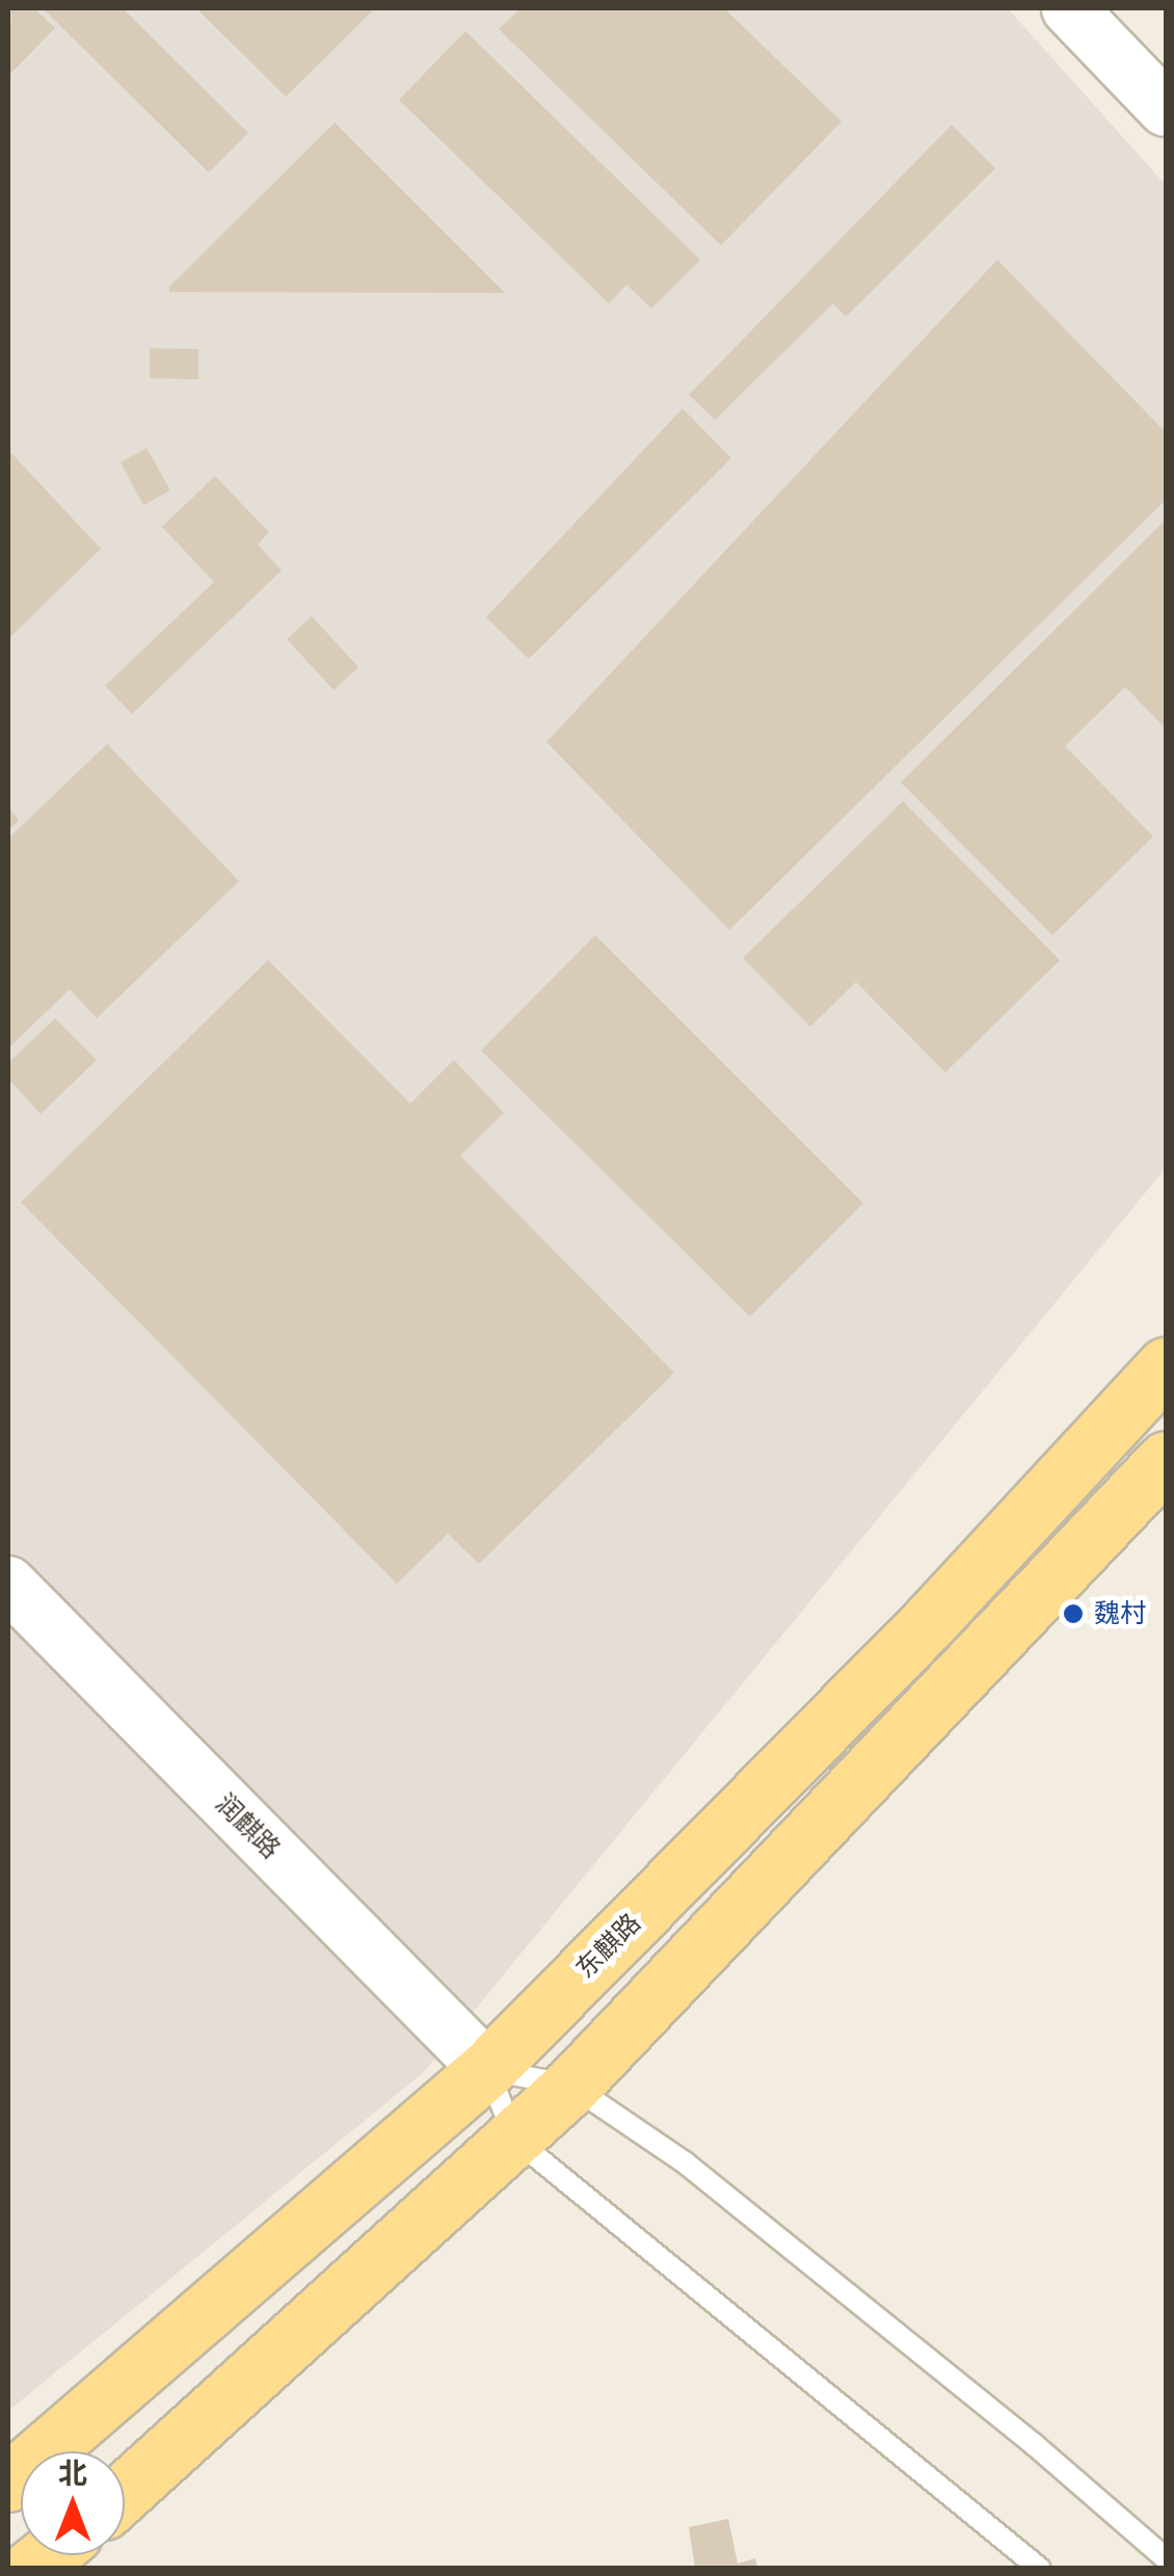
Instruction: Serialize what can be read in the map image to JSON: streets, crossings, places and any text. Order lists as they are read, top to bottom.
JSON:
{
  "streets": {
    "main road": ["东麒路"],
    "street": ["润麒路"]
  },
  "crossings": [
    ["润麒路", "东麒路"]
  ],
  "places": ["魏村"],
  "north": "top"
}
